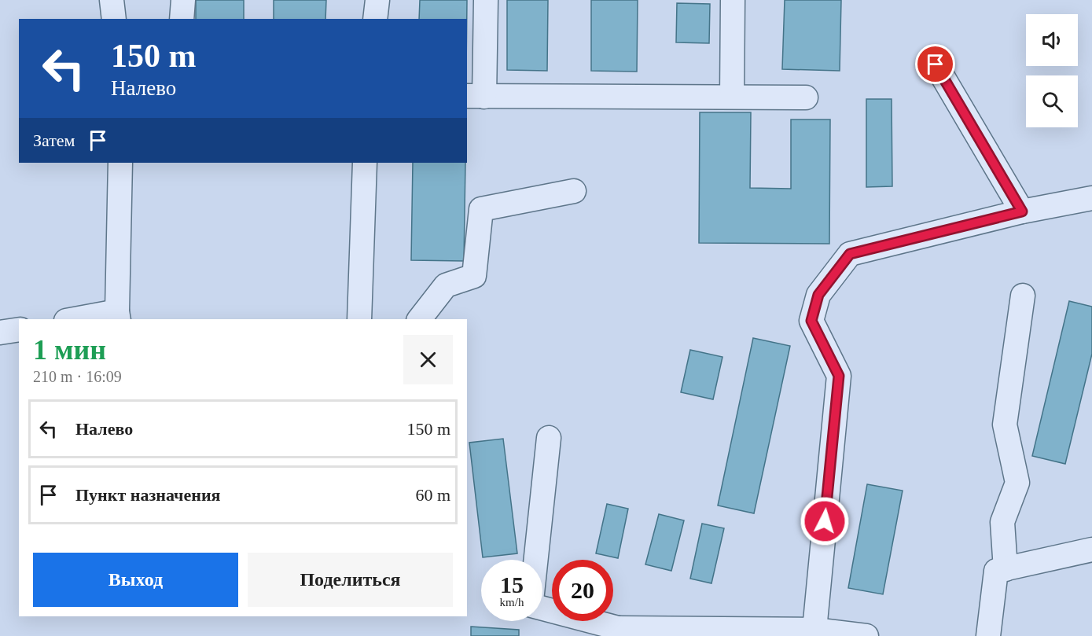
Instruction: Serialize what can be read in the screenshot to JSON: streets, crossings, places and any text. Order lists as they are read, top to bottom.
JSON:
{
  "page": {
    "turn": ["150 m", "Налево"],
    "then": "Затем",
    "heading": ["1 мин", "210 m · 16:09"],
    "list": [
      {
        "name": "Налево",
        "value": "150 m"
      },
      {
        "name": "Пункт назначения",
        "value": "60 m"
      }
    ],
    "buttons": ["Выход", "Поделиться"],
    "speed": "15 km/h",
    "limit": "20"
  }
}
